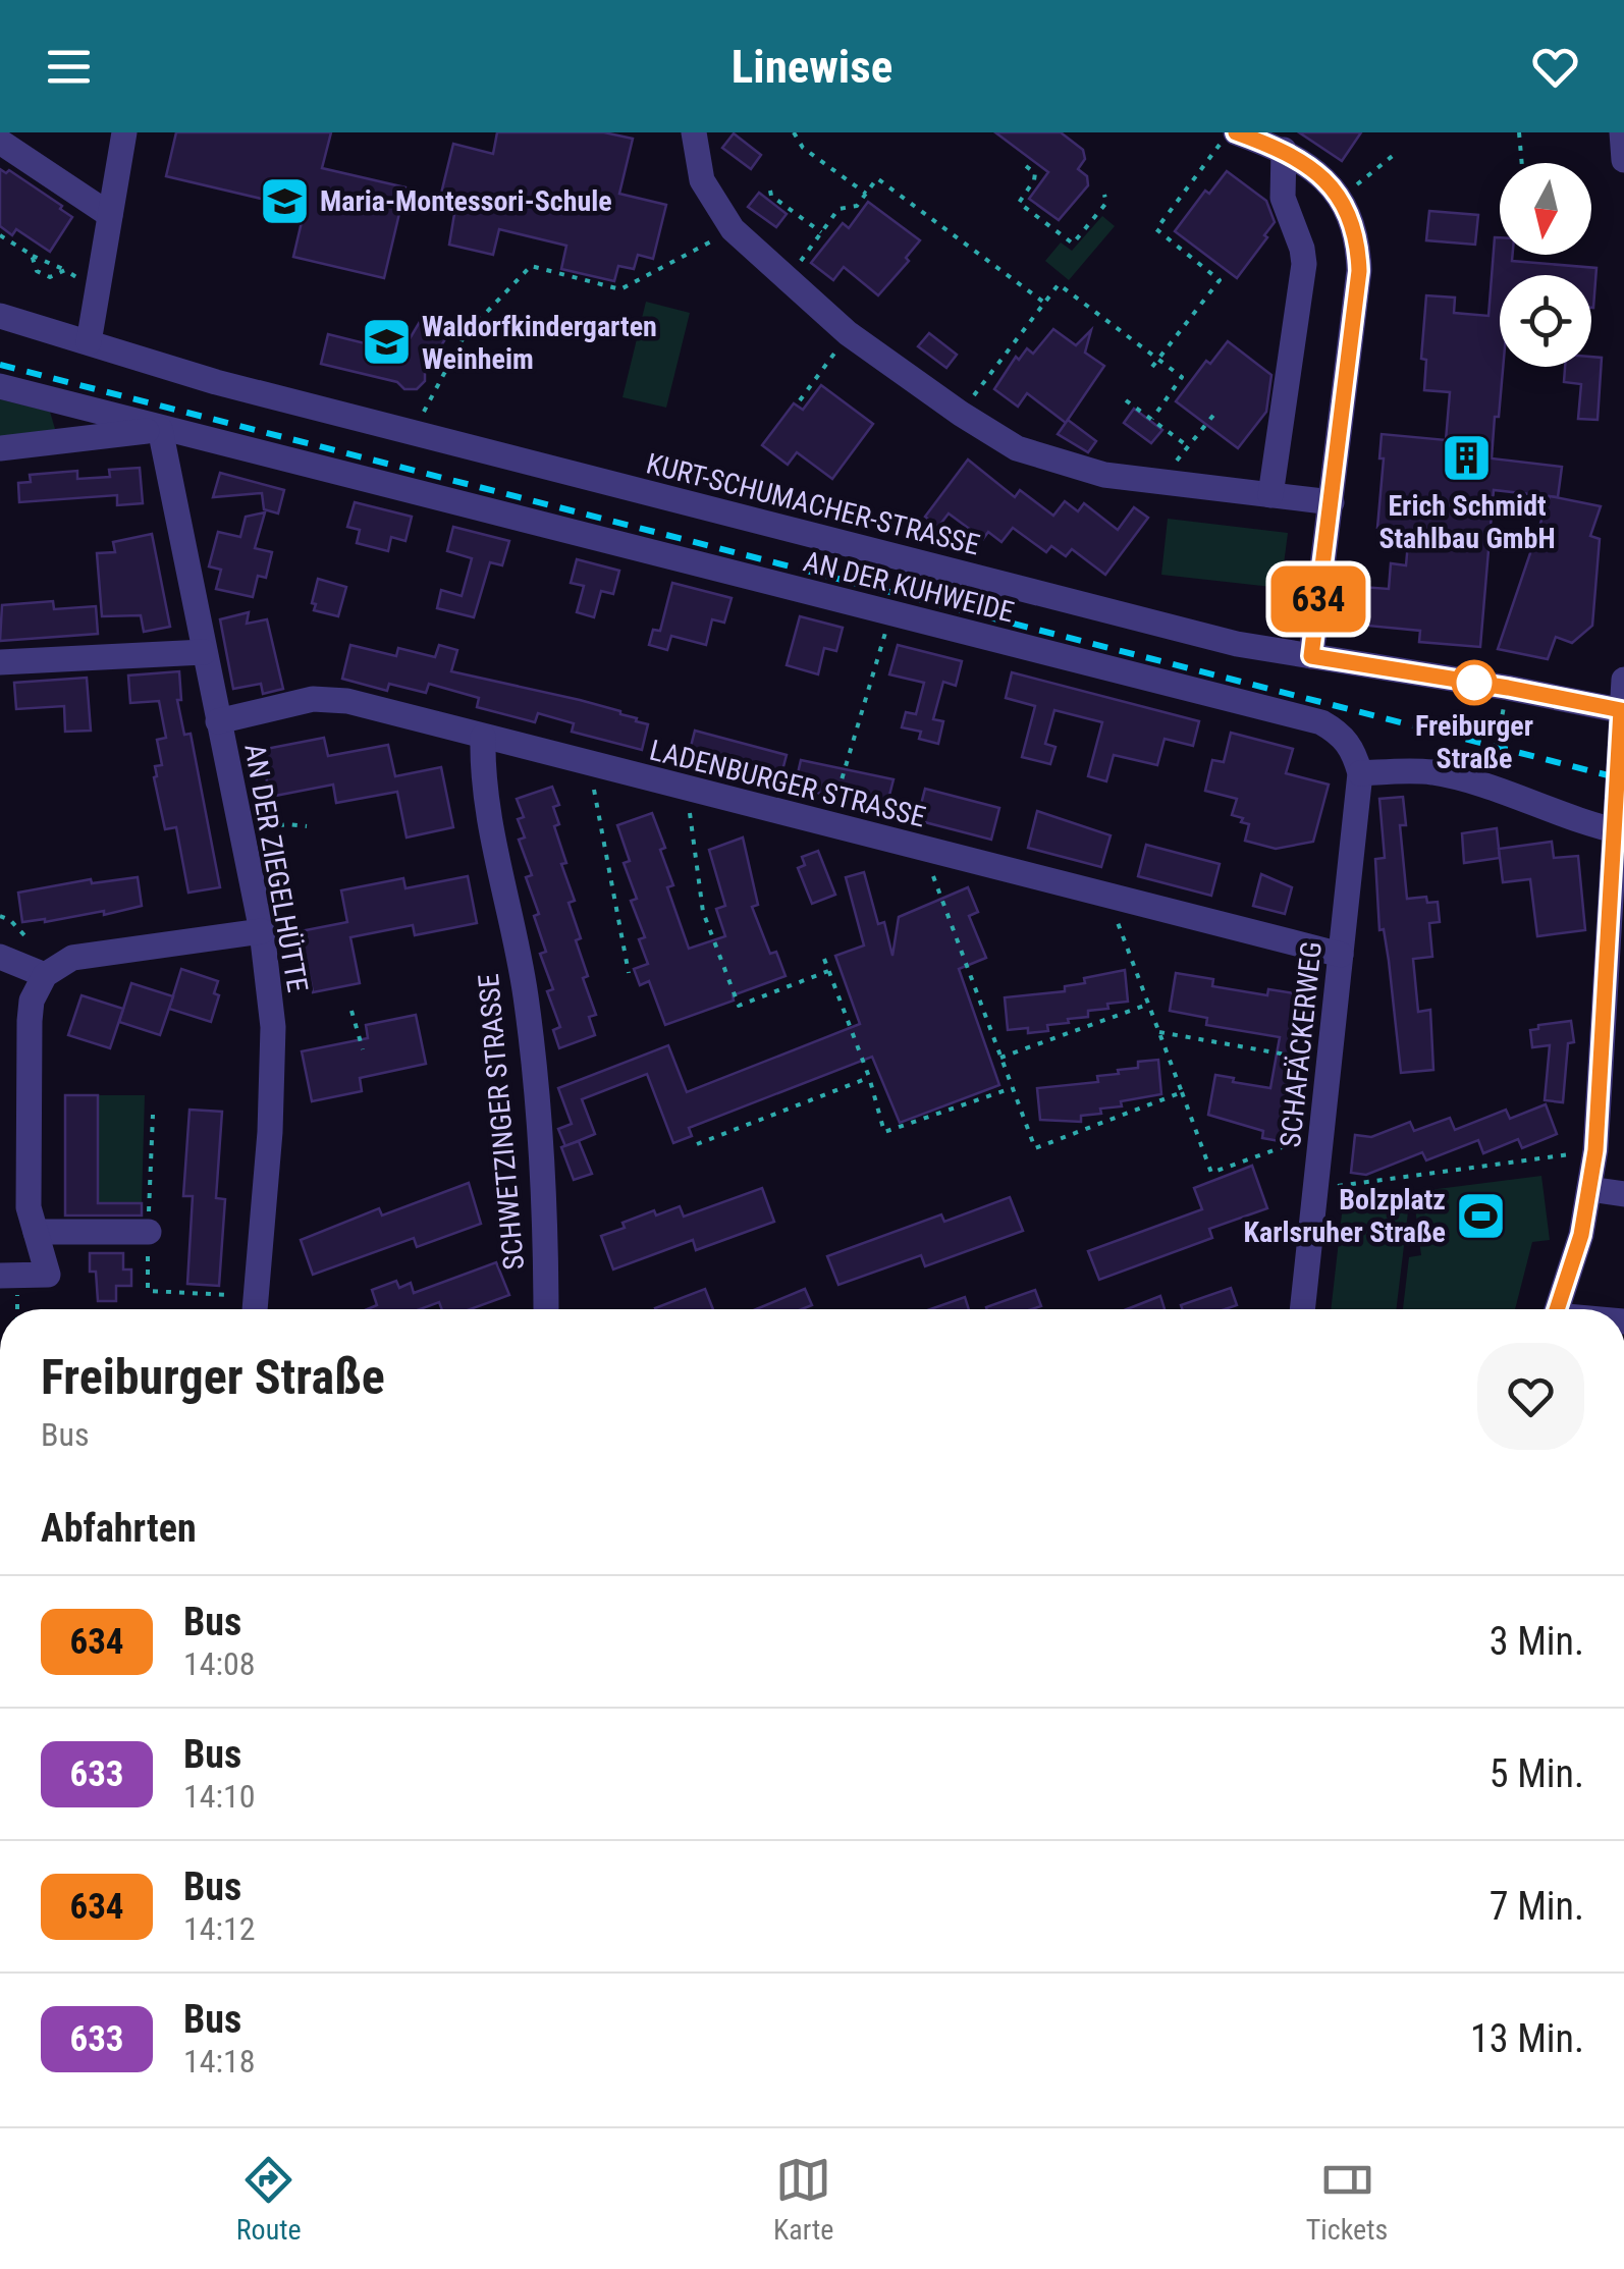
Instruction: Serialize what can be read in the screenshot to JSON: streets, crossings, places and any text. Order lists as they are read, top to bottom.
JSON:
{
  "streets": {
    "street": [
      "KURT-SCHUMACHER-STRASSE",
      "AN DER KUHWEIDE",
      "LADENBURGER STRASSE",
      "AN DER ZIEGELHÜTTE",
      "SCHAFÄCKERWEG",
      "SCHWETZINGER STRASSE"
    ]
  },
  "crossings": [
    ["AN DER KUHWEIDE", "AN DER ZIEGELHÜTTE"],
    ["AN DER KUHWEIDE", "SCHAFÄCKERWEG"],
    ["LADENBURGER STRASSE", "AN DER ZIEGELHÜTTE"],
    ["LADENBURGER STRASSE", "SCHAFÄCKERWEG"],
    ["LADENBURGER STRASSE", "SCHWETZINGER STRASSE"]
  ],
  "places": {
    "school or university": ["Maria-Montessori-Schule", "Waldorfkindergarten Weinheim"],
    "building": ["Erich Schmidt Stahlbau GmbH"],
    "other": ["Freiburger Straße"],
    "sports": ["Bolzplatz Karlsruher Straße"]
  },
  "lines": ["bus line 634"],
  "north": "bottom",
  "page": {
    "header": "Linewise",
    "on_map": "634",
    "heading": [
      ["Freiburger Straße", "Bus"],
      "Abfahrten"
    ],
    "list": [
      {
        "mark": "634",
        "name": "Bus",
        "note": "14:08",
        "value": "3 Min."
      },
      {
        "mark": "633",
        "name": "Bus",
        "note": "14:10",
        "value": "5 Min."
      },
      {
        "mark": "634",
        "name": "Bus",
        "note": "14:12",
        "value": "7 Min."
      },
      {
        "mark": "633",
        "name": "Bus",
        "note": "14:18",
        "value": "13 Min."
      }
    ],
    "tabs": ["Route", "Karte", "Tickets"]
  }
}
